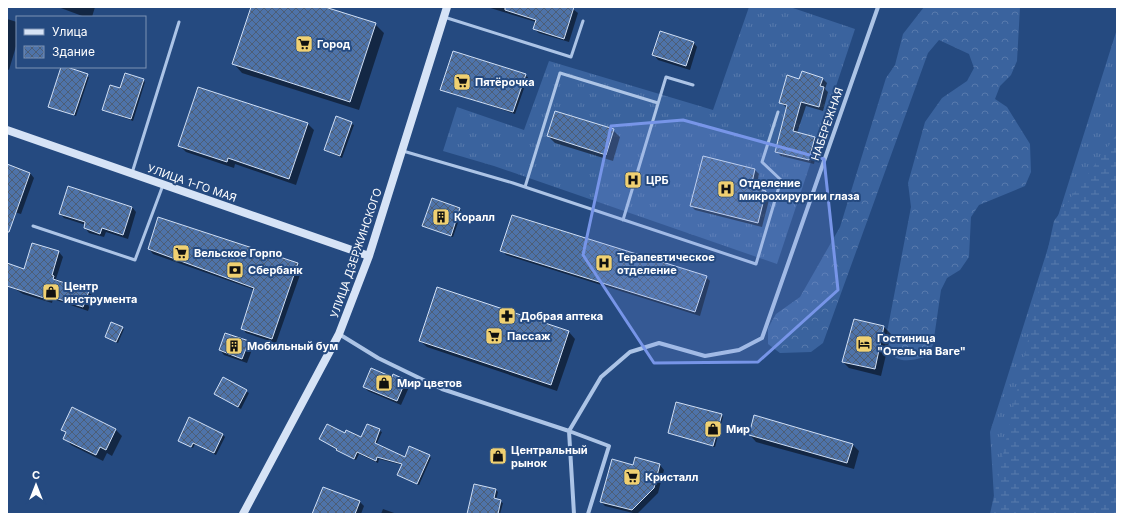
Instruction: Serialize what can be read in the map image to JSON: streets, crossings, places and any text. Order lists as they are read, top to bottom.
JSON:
{
  "streets": {
    "main road": ["УЛИЦА 1-ГО МАЯ", "УЛИЦА ДЗЕРЖИНСКОГО"],
    "street": ["НАБЕРЕЖНАЯ"]
  },
  "crossings": [
    ["УЛИЦА 1-ГО МАЯ", "УЛИЦА ДЗЕРЖИНСКОГО"]
  ],
  "places": {
    "supermarket": [
      "Город",
      "Пятёрочка",
      "Вельское Горпо",
      "Пассаж",
      "Кристалл"
    ],
    "hospital": ["ЦРБ", "Отделение микрохирургии глаза", "Терапевтическое отделение"],
    "building": ["Коралл", "Мобильный бум"],
    "bank": ["Сбербанк"],
    "shop": [
      "Центр инструмента",
      "Мир цветов",
      "Мир",
      "Центральный рынок"
    ],
    "pharmacy": ["Добрая аптека"],
    "hotel": ["Гостиница \"Отель на Ваге\""]
  },
  "legend": ["Улица", "Здание"],
  "north": "top"
}
